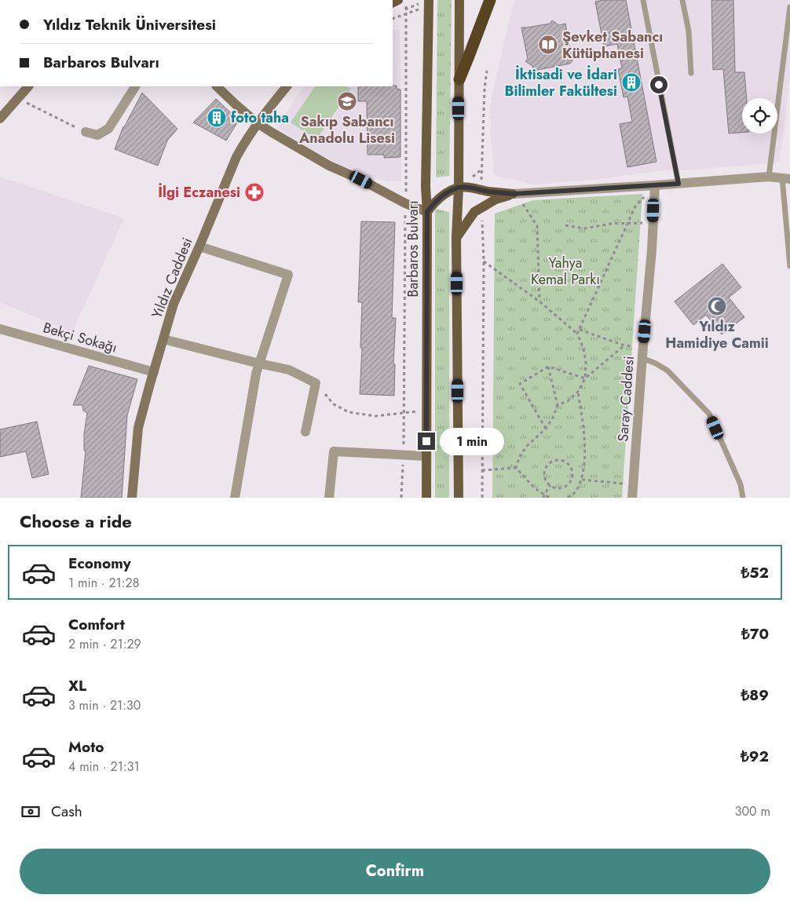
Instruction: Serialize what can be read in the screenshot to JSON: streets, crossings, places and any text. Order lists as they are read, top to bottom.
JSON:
{
  "streets": {
    "main road": ["Barbaros Bulvarı"],
    "street": ["Yıldız Caddesi", "Bekçi Sokağı", "Saray Caddesi"]
  },
  "crossings": [
    ["Yıldız Caddesi", "Bekçi Sokağı"]
  ],
  "parks": ["Yahya Kemal Parkı"],
  "places": {
    "library": ["Şevket Sabancı Kütüphanesi"],
    "building": ["İktisadi ve İdari Bilimler Fakültesi", "foto taha"],
    "school or university": ["Sakıp Sabancı Anadolu Lisesi"],
    "pharmacy": ["İlgi Eczanesi"],
    "mosque": ["Yıldız Hamidiye Camii"]
  },
  "page": {
    "banner": ["Yıldız Teknik Üniversitesi", "Barbaros Bulvarı"],
    "bubble": "1 min",
    "heading": "Choose a ride",
    "list": [
      {
        "name": "Economy",
        "note": "1 min · 21:28",
        "value": "₺52"
      },
      {
        "name": "Comfort",
        "note": "2 min · 21:29",
        "value": "₺70"
      },
      {
        "name": "XL",
        "note": "3 min · 21:30",
        "value": "₺89"
      },
      {
        "name": "Moto",
        "note": "4 min · 21:31",
        "value": "₺92"
      }
    ],
    "pay": ["Cash", "300 m"],
    "buttons": "Confirm"
  }
}
